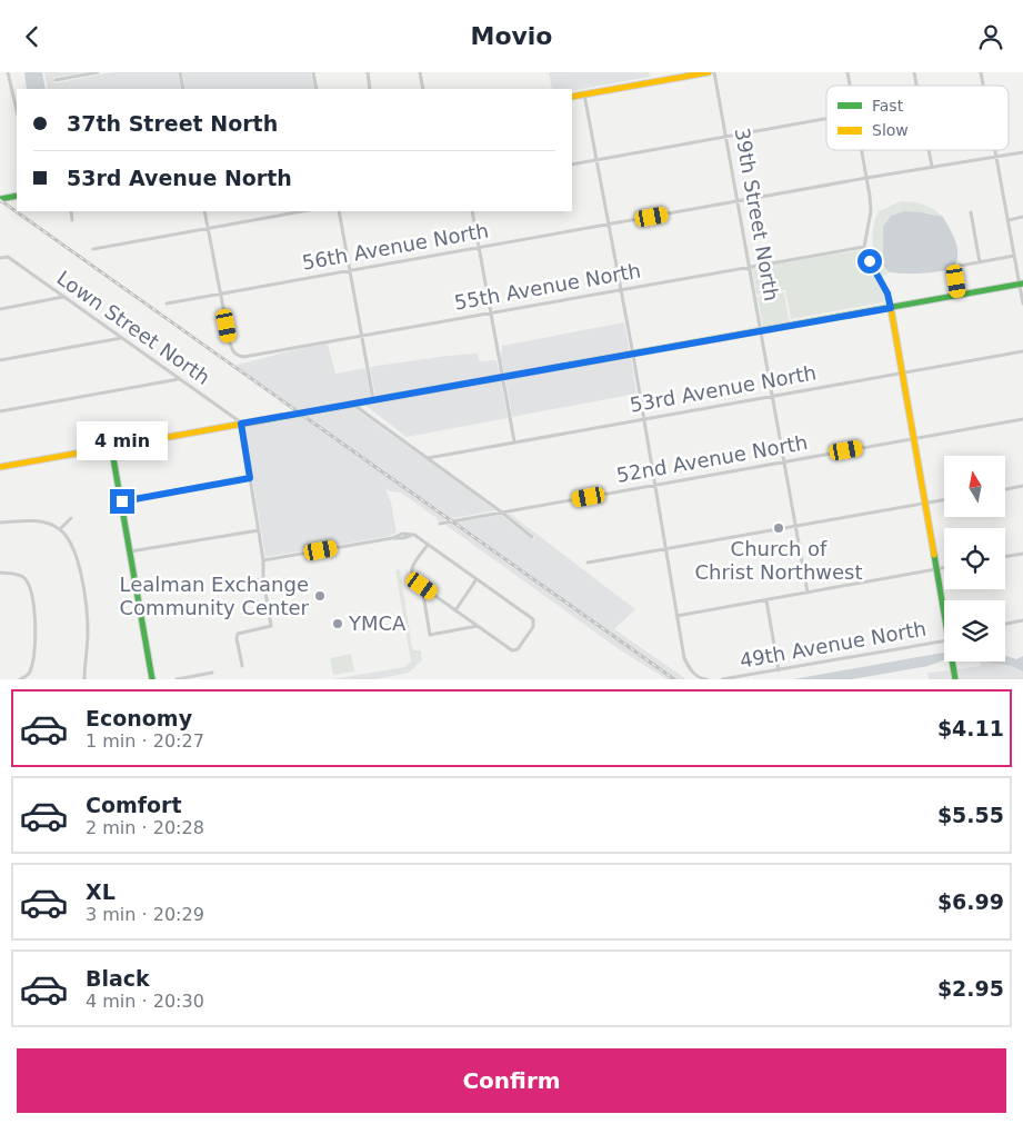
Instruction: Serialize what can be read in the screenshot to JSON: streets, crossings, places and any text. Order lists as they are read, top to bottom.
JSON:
{
  "streets": {
    "street": [
      "39th Street North",
      "56th Avenue North",
      "55th Avenue North",
      "Lown Street North",
      "53rd Avenue North",
      "52nd Avenue North",
      "49th Avenue North"
    ]
  },
  "crossings": [
    ["39th Street North", "56th Avenue North"],
    ["39th Street North", "55th Avenue North"],
    ["39th Street North", "53rd Avenue North"],
    ["39th Street North", "52nd Avenue North"],
    ["56th Avenue North", "55th Avenue North"]
  ],
  "places": ["Church of Christ Northwest", "Lealman Exchange Community Center", "YMCA"],
  "legend": ["Fast", "Slow"],
  "north": "top",
  "page": {
    "header": "Movio",
    "banner": ["37th Street North", "53rd Avenue North"],
    "bubble": "4 min",
    "list": [
      {
        "name": "Economy",
        "note": "1 min · 20:27",
        "value": "$4.11"
      },
      {
        "name": "Comfort",
        "note": "2 min · 20:28",
        "value": "$5.55"
      },
      {
        "name": "XL",
        "note": "3 min · 20:29",
        "value": "$6.99"
      },
      {
        "name": "Black",
        "note": "4 min · 20:30",
        "value": "$2.95"
      }
    ],
    "buttons": "Confirm"
  }
}
